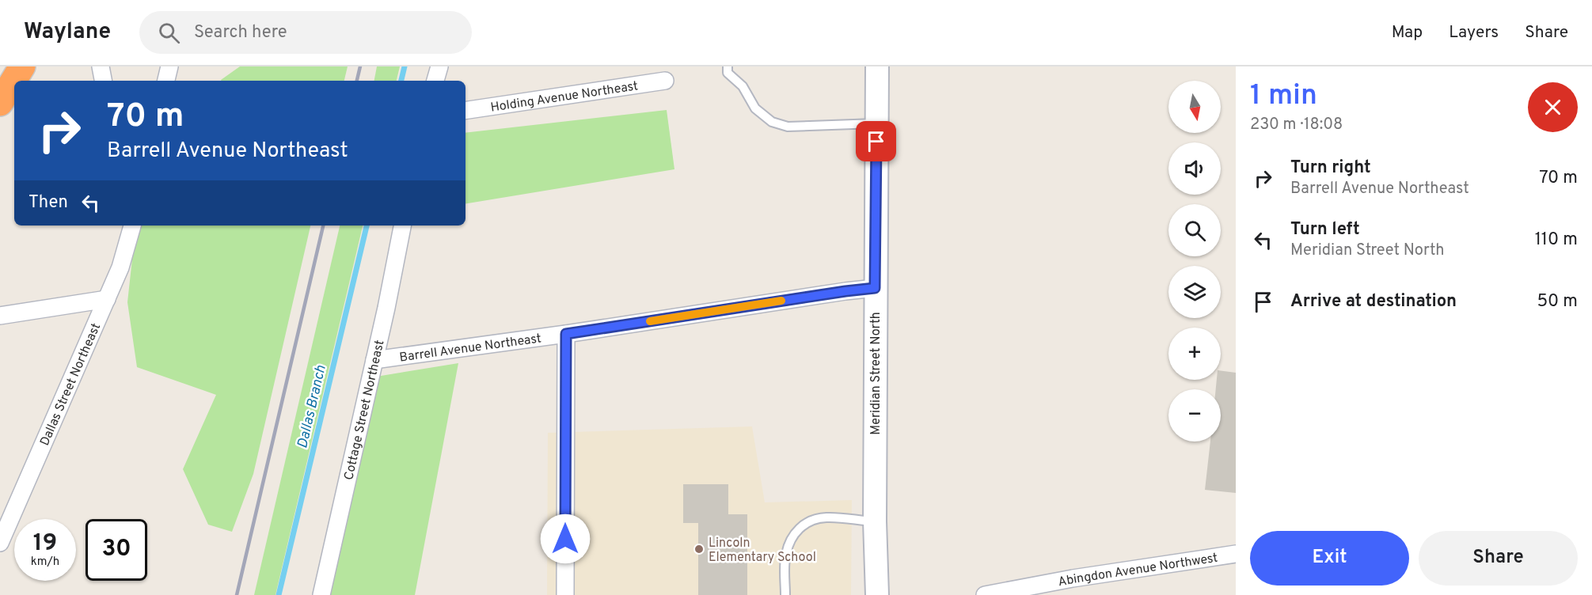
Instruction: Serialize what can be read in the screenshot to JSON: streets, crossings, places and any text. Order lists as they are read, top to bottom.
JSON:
{
  "streets": {
    "street": [
      "Holding Avenue Northeast",
      "Barrell Avenue Northeast",
      "Meridian Street North",
      "Dallas Street Northeast",
      "Cottage Street Northeast",
      "Abingdon Avenue Northwest"
    ]
  },
  "crossings": [
    ["Barrell Avenue Northeast", "Meridian Street North"],
    ["Barrell Avenue Northeast", "Cottage Street Northeast"]
  ],
  "water": ["Dallas Branch"],
  "places": ["Lincoln Elementary School"],
  "north": "bottom",
  "page": {
    "header": "Waylane",
    "search": "Search here",
    "nav": ["Map", "Layers", "Share"],
    "heading": ["1 min", "230 m · 18:08"],
    "map_buttons": ["+", "−"],
    "turn": ["70 m", "Barrell Avenue Northeast"],
    "list": [
      {
        "name": "Turn right",
        "note": "Barrell Avenue Northeast",
        "value": "70 m"
      },
      {
        "name": "Turn left",
        "note": "Meridian Street North",
        "value": "110 m"
      },
      {
        "name": "Arrive at destination",
        "value": "50 m"
      }
    ],
    "then": "Then",
    "speed": "19 km/h",
    "limit": "30",
    "buttons": ["Exit", "Share"]
  }
}
